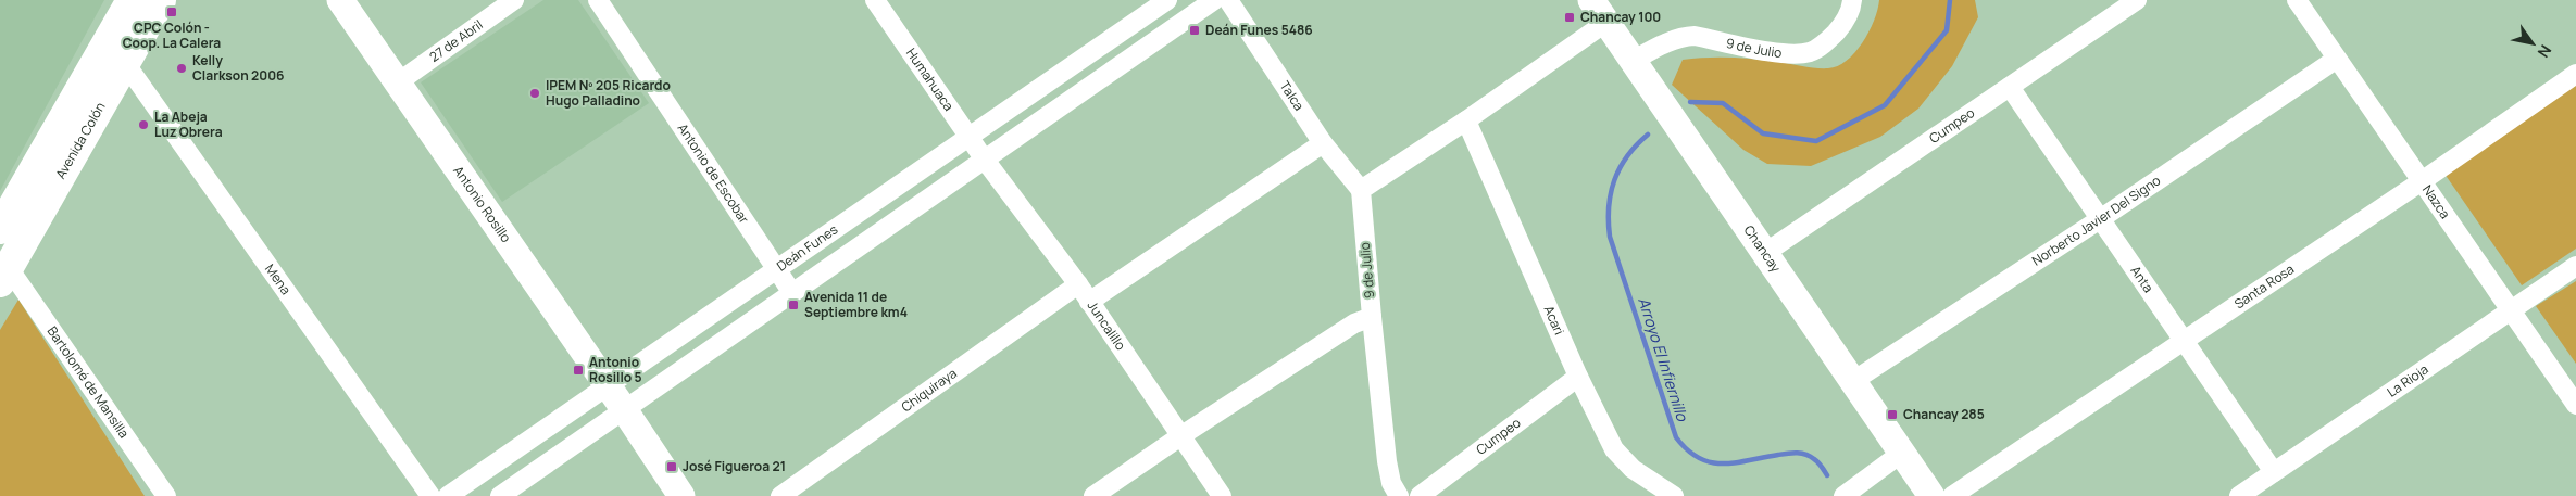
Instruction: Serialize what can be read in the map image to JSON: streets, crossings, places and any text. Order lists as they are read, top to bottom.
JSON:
{
  "streets": {
    "main road": ["Avenida Colón", "Antonio Rosillo", "Chancay"],
    "street": [
      "27 de Abril",
      "9 de Julio",
      "Humahuaca",
      "Talca",
      "Cumpeo",
      "Antonio de Escobar",
      "Nazca",
      "Norberto Javier Del Signo",
      "Deán Funes",
      "Mena",
      "Anta",
      "Santa Rosa",
      "Acari",
      "Juncalillo",
      "La Rioja",
      "Bartolomé de Mansilla",
      "Chiquiraya"
    ]
  },
  "crossings": [
    ["27 de Abril", "Antonio Rosillo"],
    ["9 de Julio", "Talca"],
    ["9 de Julio", "Chancay"],
    ["9 de Julio", "Juncalillo"],
    ["Humahuaca", "Deán Funes"],
    ["Humahuaca", "Juncalillo"],
    ["Cumpeo", "Chancay"],
    ["Cumpeo", "Anta"],
    ["Cumpeo", "Acari"],
    ["Avenida Colón", "Mena"],
    ["Avenida Colón", "Bartolomé de Mansilla"],
    ["Antonio de Escobar", "Deán Funes"],
    ["Nazca", "Norberto Javier Del Signo"],
    ["Nazca", "Santa Rosa"],
    ["Nazca", "La Rioja"],
    ["Antonio Rosillo", "Deán Funes"],
    ["Norberto Javier Del Signo", "Chancay"],
    ["Norberto Javier Del Signo", "Anta"],
    ["Deán Funes", "Juncalillo"],
    ["Anta", "Santa Rosa"],
    ["Anta", "La Rioja"],
    ["Juncalillo", "Chiquiraya"]
  ],
  "water": ["Arroyo El Infiernillo"],
  "places": {
    "transit": [
      "CPC Colón - Coop. La Calera",
      "Chancay 100",
      "Deán Funes 5486",
      "Avenida 11 de Septiembre km4",
      "Antonio Rosillo 5",
      "Chancay 285",
      "José Figueroa 21"
    ],
    "other": ["Kelly Clarkson 2006", "IPEM Nº 205 Ricardo Hugo Palladino", "La Abeja Luz Obrera"]
  },
  "north": "bottom right"
}
